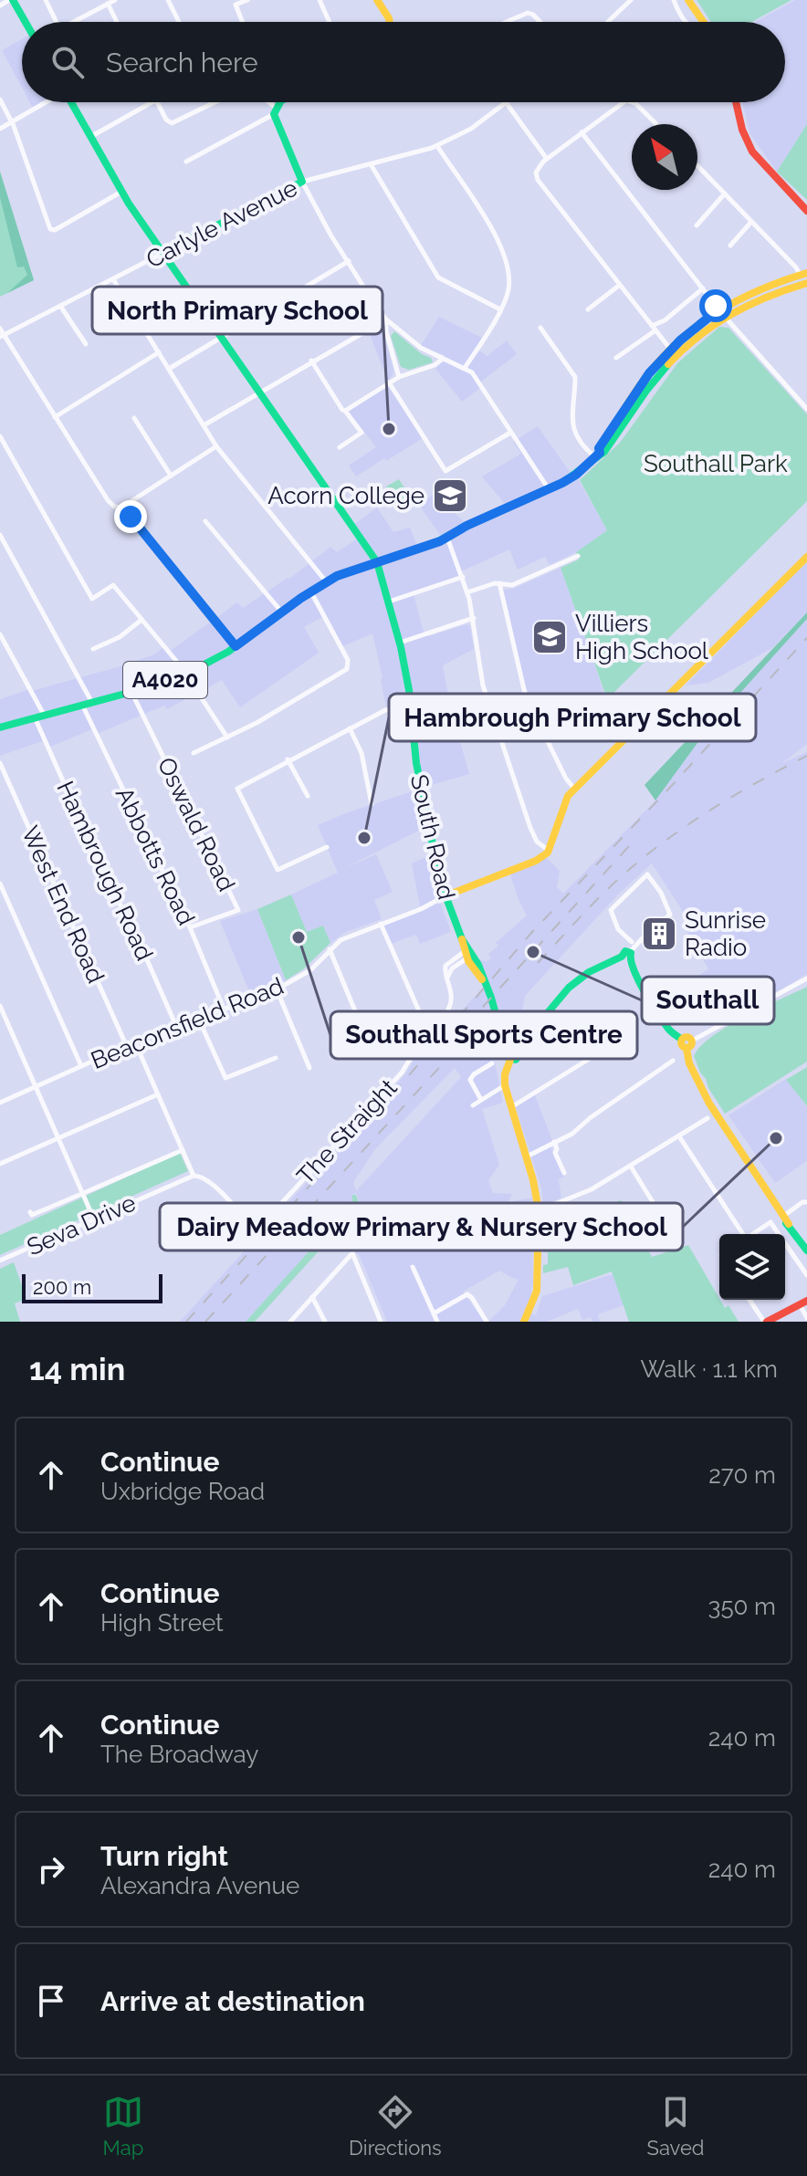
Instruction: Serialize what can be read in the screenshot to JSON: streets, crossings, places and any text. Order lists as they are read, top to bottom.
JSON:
{
  "streets": {
    "main road": ["Carlyle Avenue", "A4020", "South Road"],
    "street": [
      "Oswald Road",
      "Abbotts Road",
      "Hambrough Road",
      "West End Road",
      "Beaconsfield Road",
      "The Straight",
      "Seva Drive"
    ]
  },
  "crossings": [
    ["Carlyle Avenue", "South Road"],
    ["A4020", "Oswald Road"],
    ["A4020", "South Road"],
    ["A4020", "Abbotts Road"],
    ["A4020", "Hambrough Road"],
    ["Oswald Road", "Abbotts Road"],
    ["South Road", "Beaconsfield Road"],
    ["South Road", "The Straight"],
    ["Abbotts Road", "Beaconsfield Road"],
    ["Hambrough Road", "Beaconsfield Road"],
    ["West End Road", "Beaconsfield Road"]
  ],
  "parks": ["Southall Park"],
  "places": {
    "other": [
      "North Primary School",
      "Hambrough Primary School",
      "Southall Sports Centre",
      "Southall",
      "Dairy Meadow Primary & Nursery School"
    ],
    "school or university": ["Acorn College", "Villiers High School"],
    "building": ["Sunrise Radio"]
  },
  "scale_bar": "200 m",
  "north": "top left",
  "page": {
    "search": "Search here",
    "scale": "200 m",
    "heading": ["14 min", "Walk · 1.1 km"],
    "list": [
      ["Continue", "Uxbridge Road", "270 m"],
      ["Continue", "High Street", "350 m"],
      ["Continue", "The Broadway", "240 m"],
      ["Turn right", "Alexandra Avenue", "240 m"],
      "Arrive at destination"
    ],
    "nav": ["Map", "Directions", "Saved"]
  }
}
